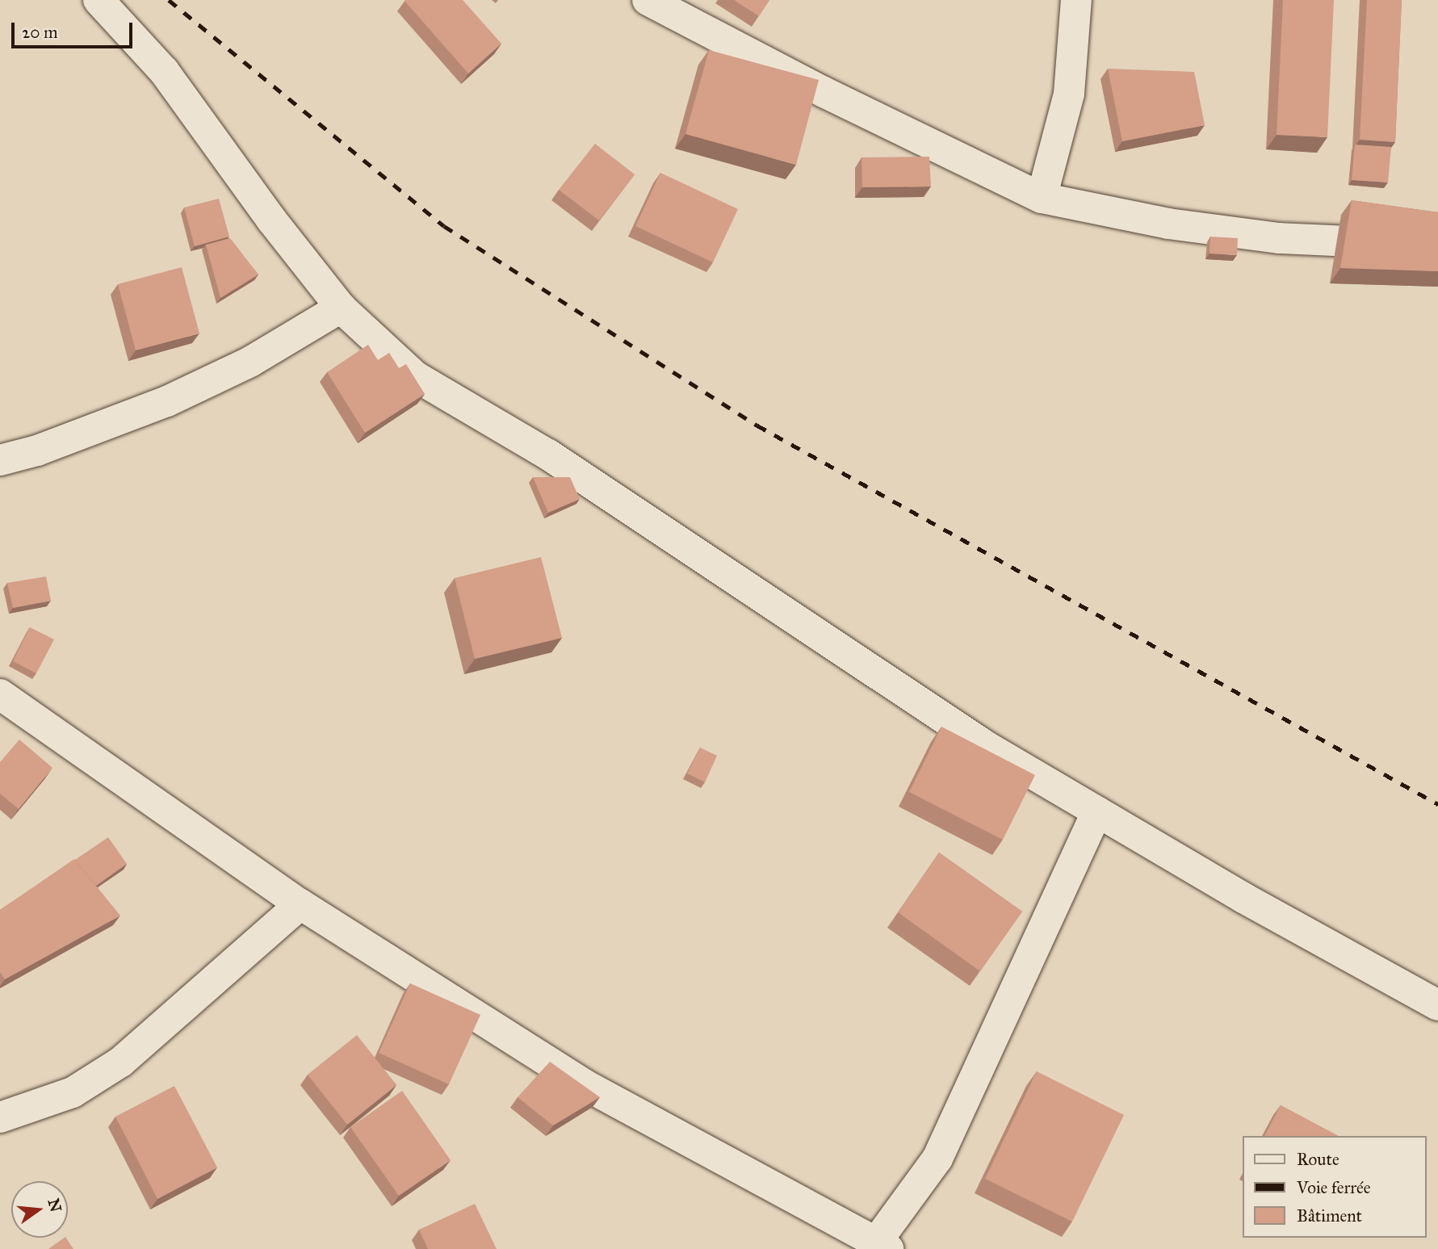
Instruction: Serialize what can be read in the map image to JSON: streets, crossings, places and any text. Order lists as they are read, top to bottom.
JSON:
{
  "legend": ["Route", "Voie ferrée", "Bâtiment"],
  "scale_bar": "20 m",
  "north": "right"
}
